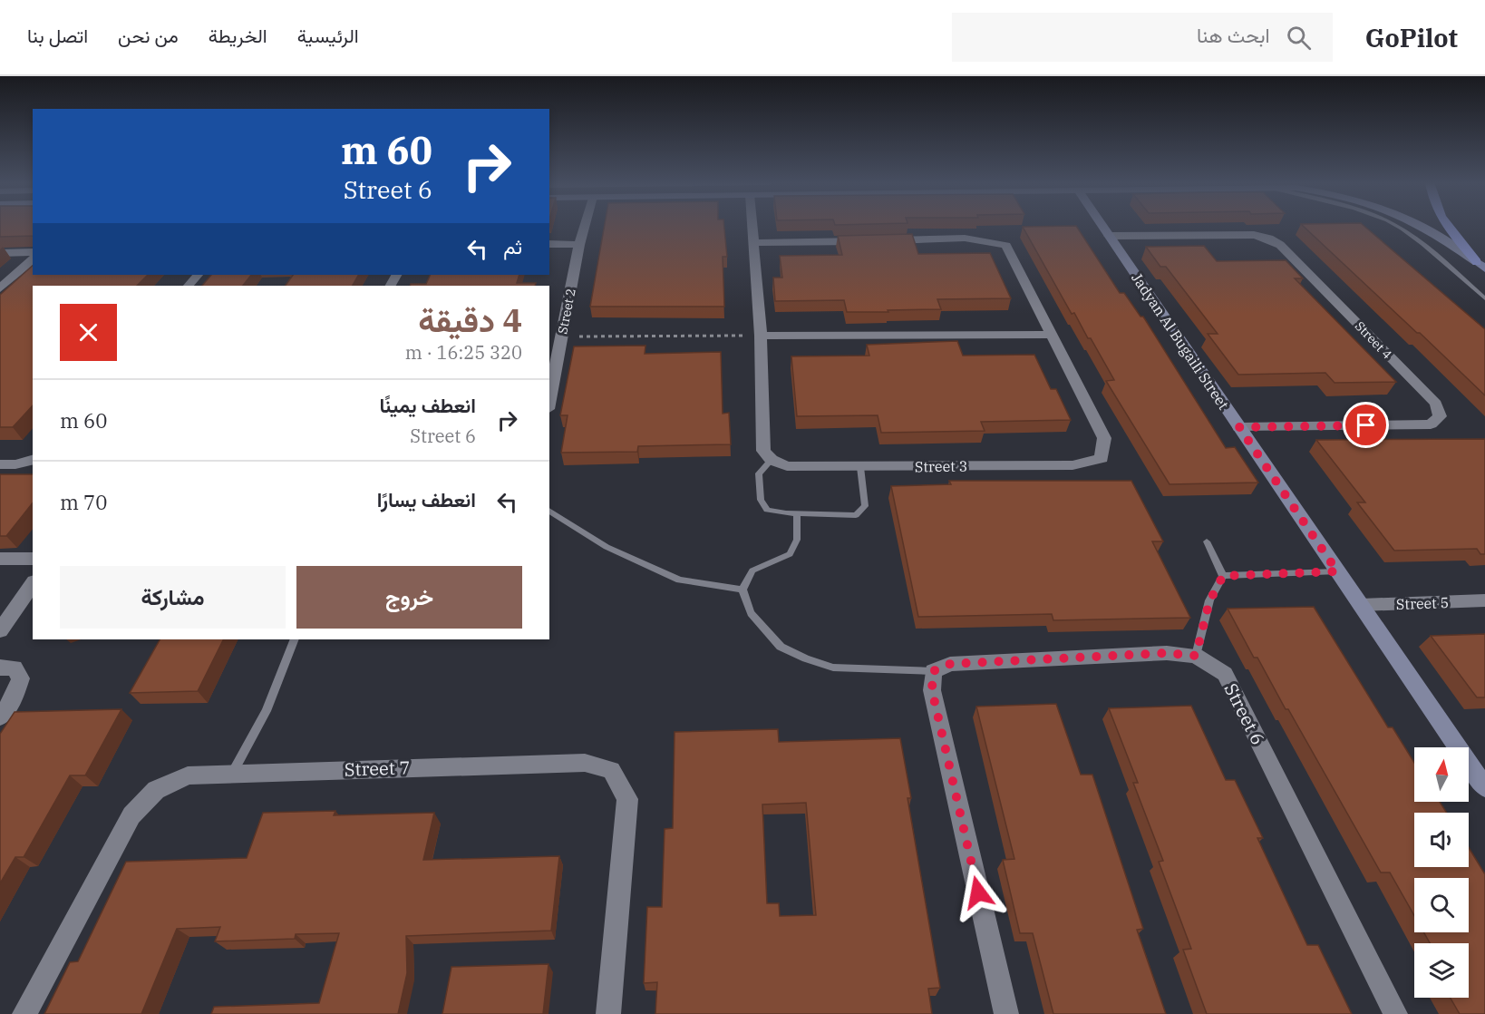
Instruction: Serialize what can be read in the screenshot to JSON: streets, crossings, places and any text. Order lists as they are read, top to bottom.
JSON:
{
  "streets": {
    "street": [
      "Street 2",
      "Street 4",
      "Jadyan Al Bugaili Street",
      "Street 3",
      "Street 5",
      "Street 6",
      "Street 7"
    ]
  },
  "crossings": [
    ["Street 4", "Jadyan Al Bugaili Street"],
    ["Jadyan Al Bugaili Street", "Street 5"]
  ],
  "north": "top",
  "page": {
    "header": "GoPilot",
    "search": "ابحث هنا",
    "nav": [
      "الرئيسية",
      "الخريطة",
      "من نحن",
      "اتصل بنا"
    ],
    "turn": ["60 m", "Street 6"],
    "then": "ثم",
    "heading": ["4 دقيقة", "320 m · 16:25"],
    "list": [
      {
        "name": "انعطف يمينًا",
        "note": "Street 6",
        "value": "60 m"
      },
      {
        "name": "انعطف يسارًا",
        "value": "70 m"
      }
    ],
    "buttons": ["خروج", "مشاركة"]
  }
}
